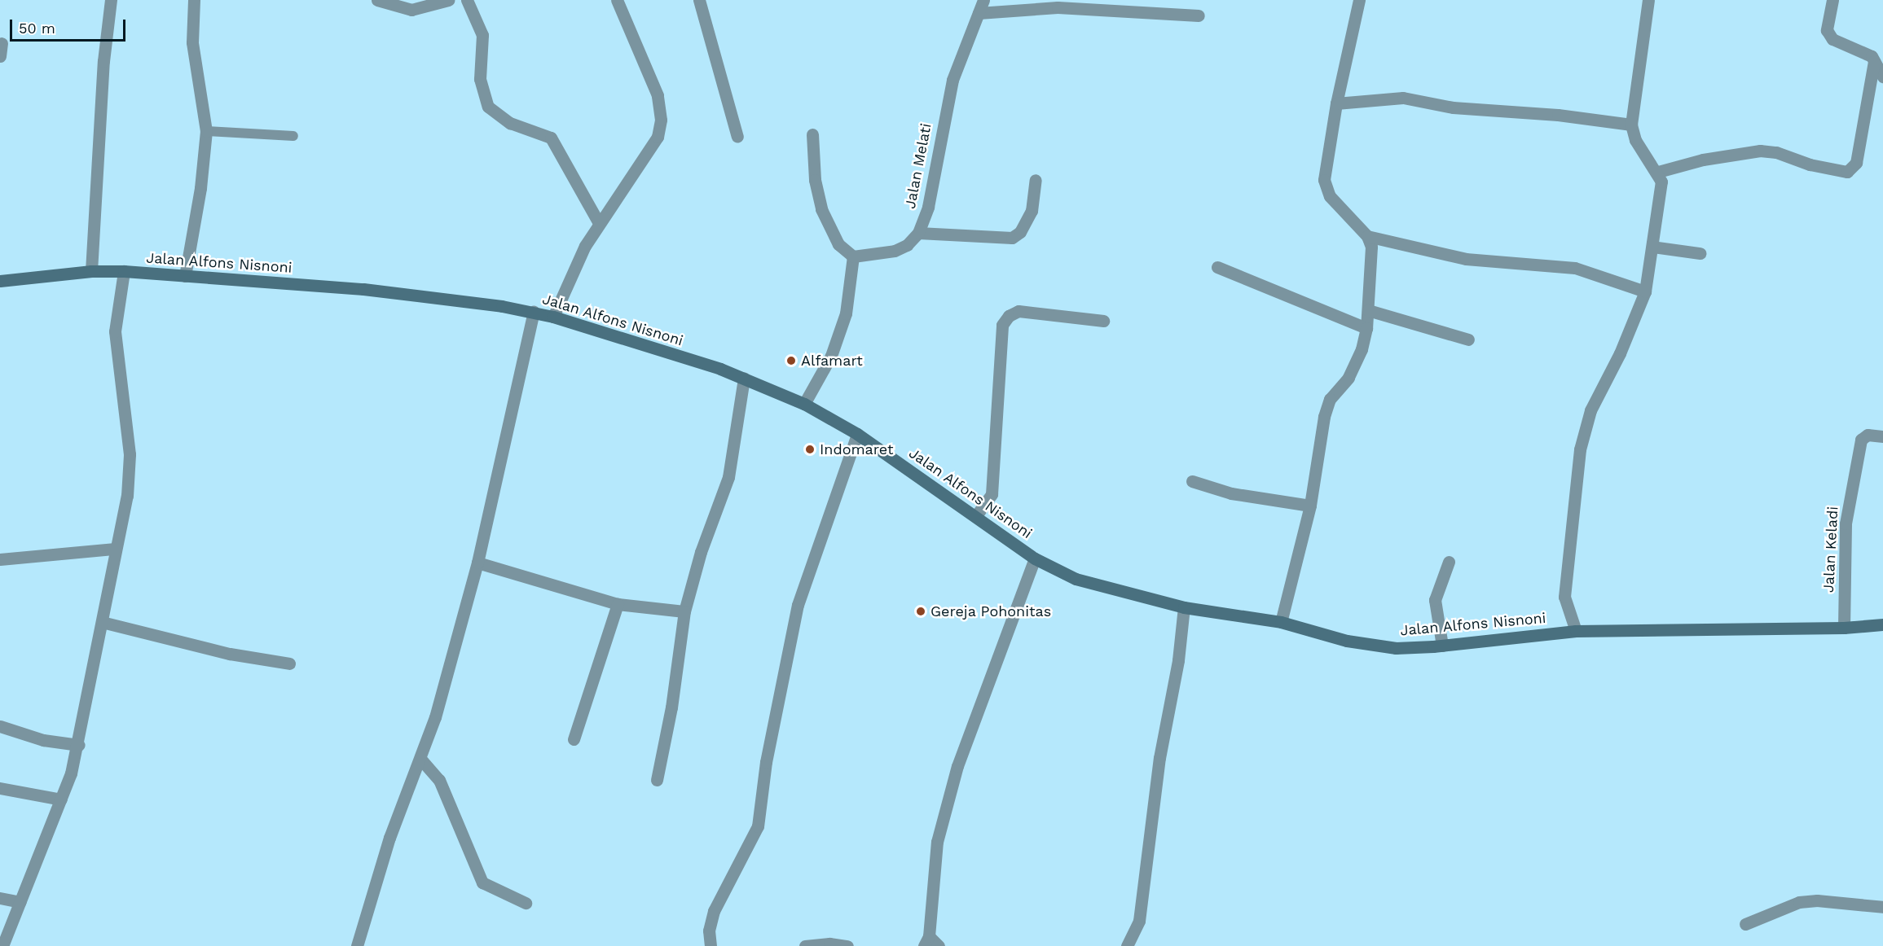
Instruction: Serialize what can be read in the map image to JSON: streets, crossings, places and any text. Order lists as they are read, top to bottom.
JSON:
{
  "streets": {
    "main road": ["Jalan Alfons Nisnoni"],
    "street": ["Jalan Melati", "Jalan Keladi"]
  },
  "crossings": [
    ["Jalan Alfons Nisnoni", "Jalan Keladi"]
  ],
  "places": ["Alfamart", "Indomaret", "Gereja Pohonitas"],
  "scale_bar": "50 m"
}
